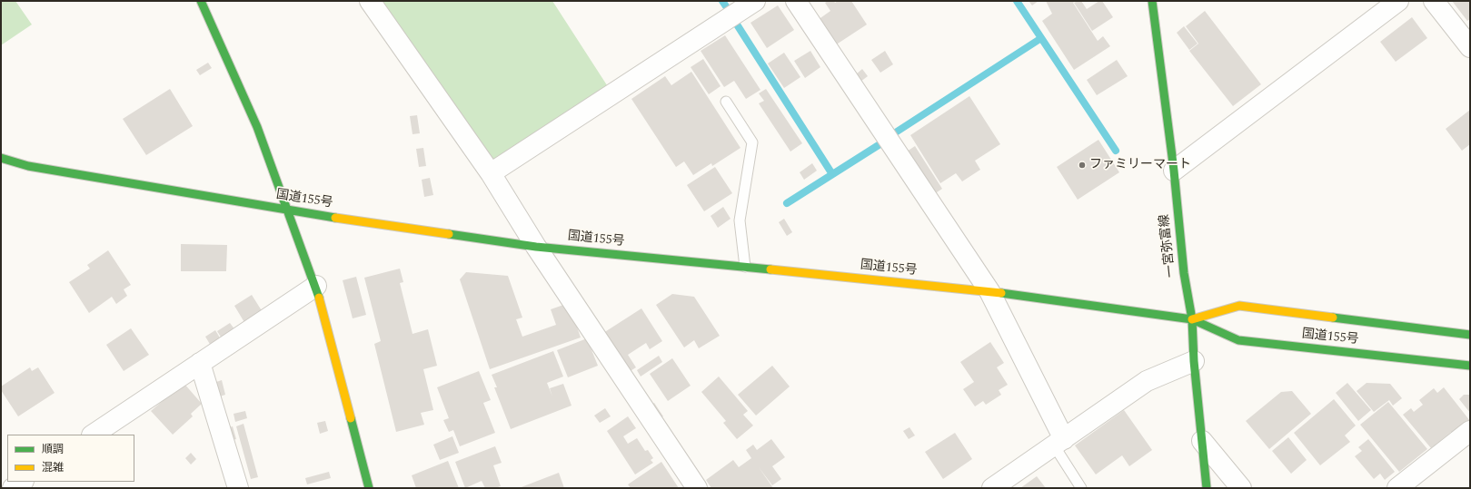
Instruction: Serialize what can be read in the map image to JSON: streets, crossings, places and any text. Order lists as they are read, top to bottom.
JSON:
{
  "streets": {
    "main road": ["国道155号", "一宮弥富線"]
  },
  "crossings": [
    ["国道155号", "一宮弥富線"]
  ],
  "places": ["ファミリーマート"],
  "legend": ["順調", "混雑"]
}
